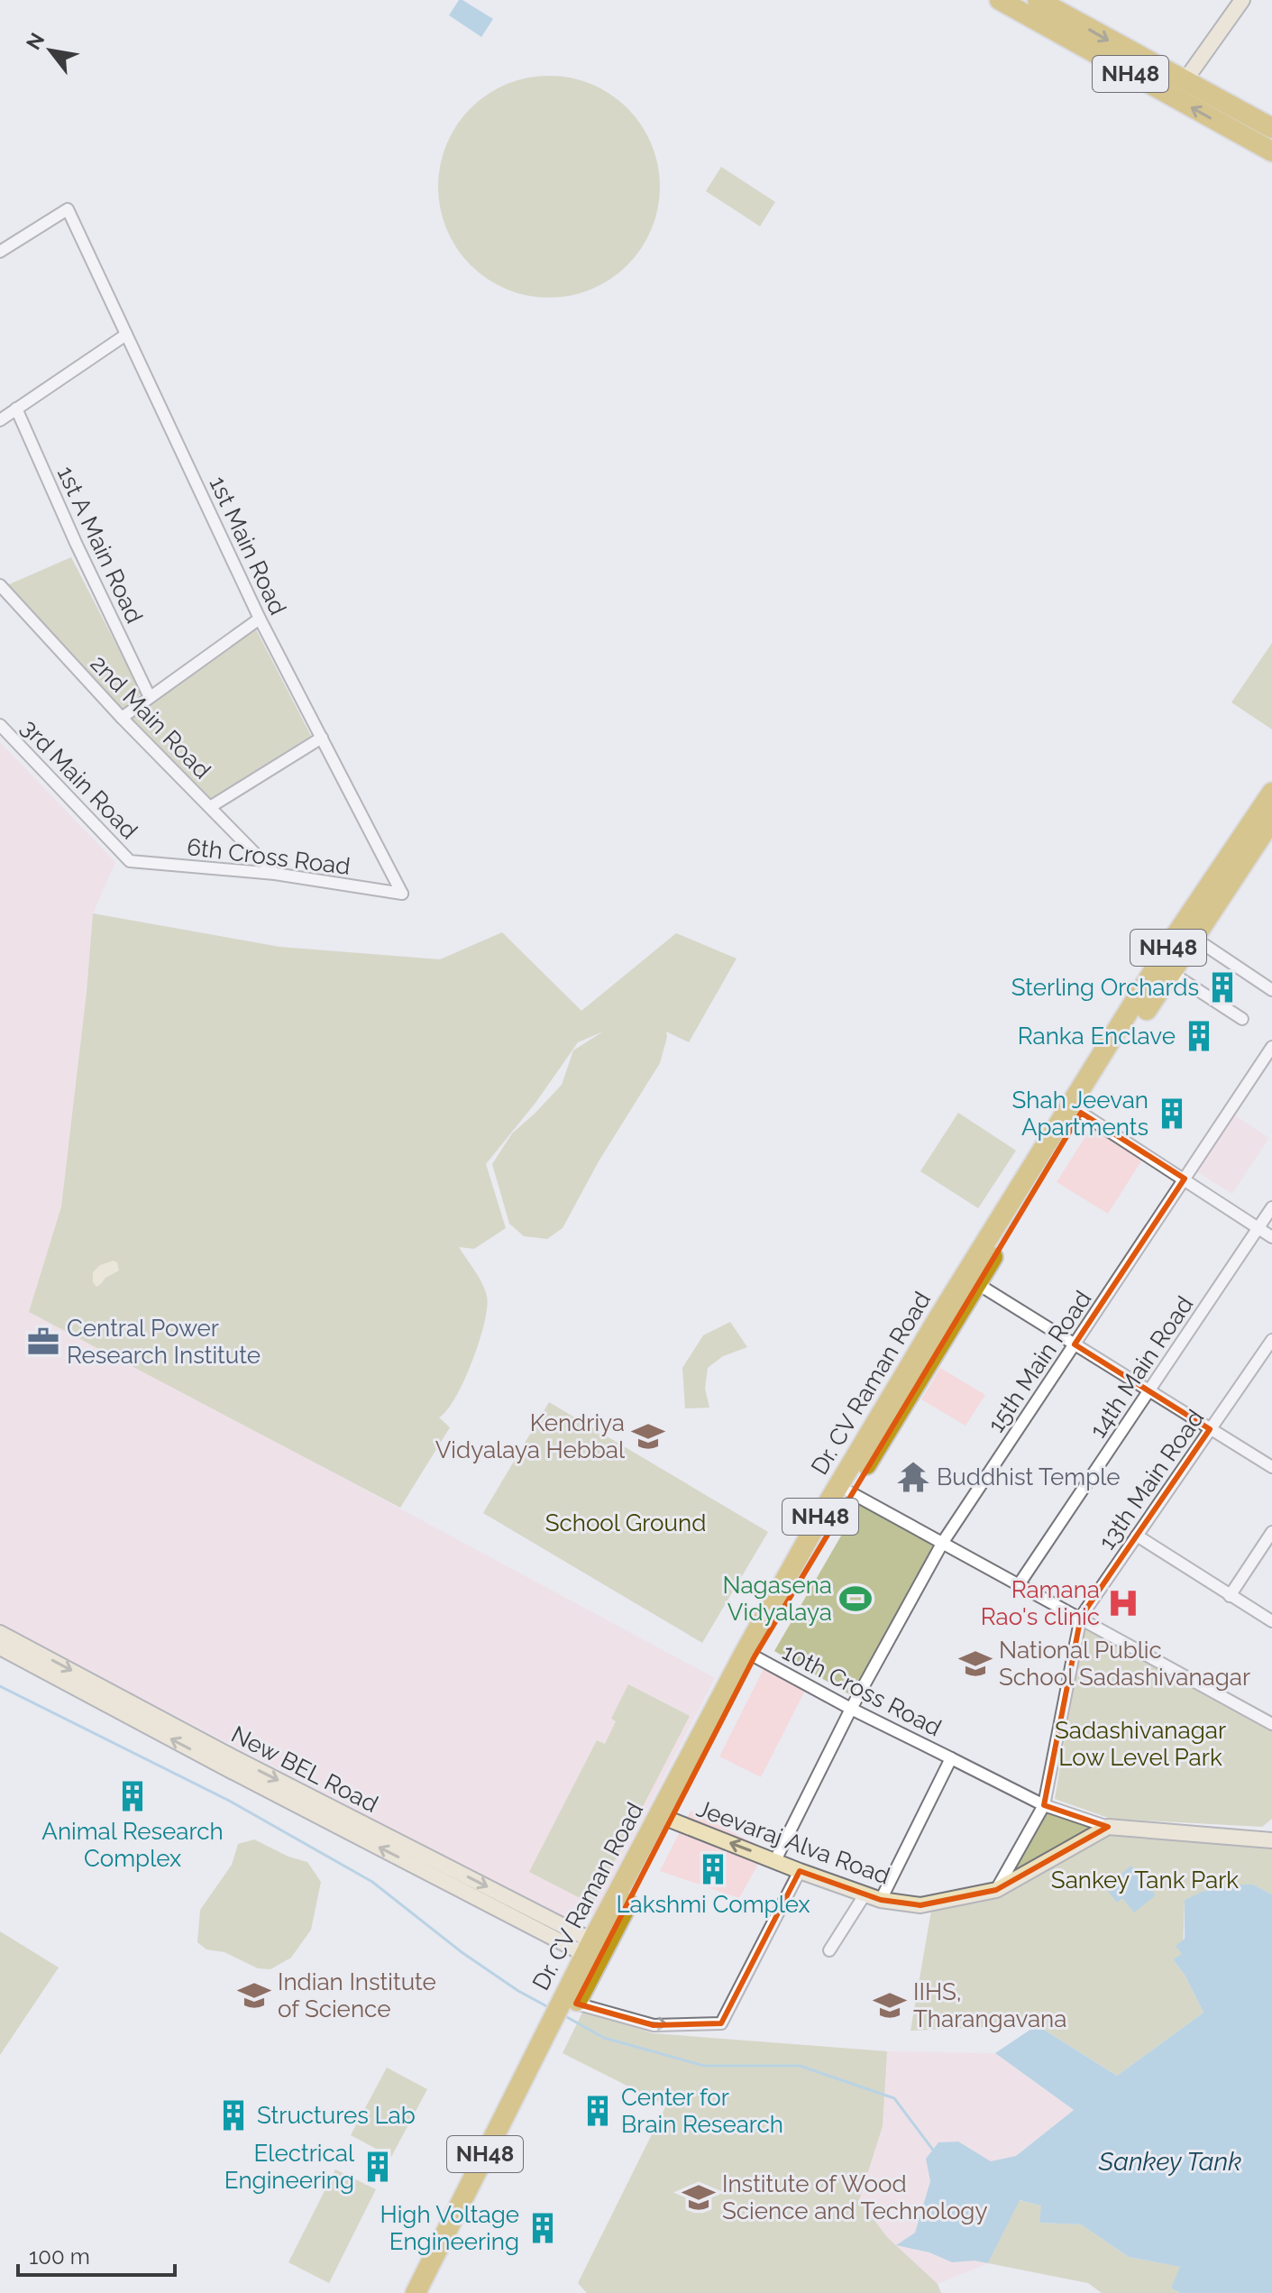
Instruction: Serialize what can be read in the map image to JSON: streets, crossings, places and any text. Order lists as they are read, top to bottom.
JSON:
{
  "streets": {
    "highway": ["NH48", "Dr. CV Raman Road"],
    "main road": ["New BEL Road", "Jeevaraj Alva Road"],
    "street": [
      "1st A Main Road",
      "1st Main Road",
      "2nd Main Road",
      "3rd Main Road",
      "6th Cross Road",
      "15th Main Road",
      "14th Main Road",
      "13th Main Road",
      "10th Cross Road"
    ]
  },
  "crossings": [
    ["1st Main Road", "6th Cross Road"],
    ["2nd Main Road", "6th Cross Road"],
    ["3rd Main Road", "6th Cross Road"],
    ["15th Main Road", "10th Cross Road"],
    ["15th Main Road", "Jeevaraj Alva Road"],
    ["Dr. CV Raman Road", "10th Cross Road"],
    ["Dr. CV Raman Road", "New BEL Road"],
    ["Dr. CV Raman Road", "Jeevaraj Alva Road"],
    ["13th Main Road", "10th Cross Road"],
    ["13th Main Road", "Jeevaraj Alva Road"],
    ["10th Cross Road", "Jeevaraj Alva Road"]
  ],
  "water": ["Sankey Tank"],
  "parks": ["School Ground", "Sadashivanagar Low Level Park", "Sankey Tank Park"],
  "places": {
    "building": [
      "Sterling Orchards",
      "Ranka Enclave",
      "Shah Jeevan Apartments",
      "Animal Research Complex",
      "Lakshmi Complex",
      "Center for Brain Research",
      "Structures Lab",
      "Electrical Engineering",
      "High Voltage Engineering"
    ],
    "office": ["Central Power Research Institute"],
    "school or university": [
      "Kendriya Vidyalaya Hebbal",
      "National Public School Sadashivanagar",
      "Indian Institute of Science",
      "IIHS, Tharangavana",
      "Institute of Wood Science and Technology"
    ],
    "temple": ["Buddhist Temple"],
    "sports": ["Nagasena Vidyalaya"],
    "hospital": ["Ramana Rao's clinic"]
  },
  "scale_bar": "100 m",
  "north": "top left"
}
